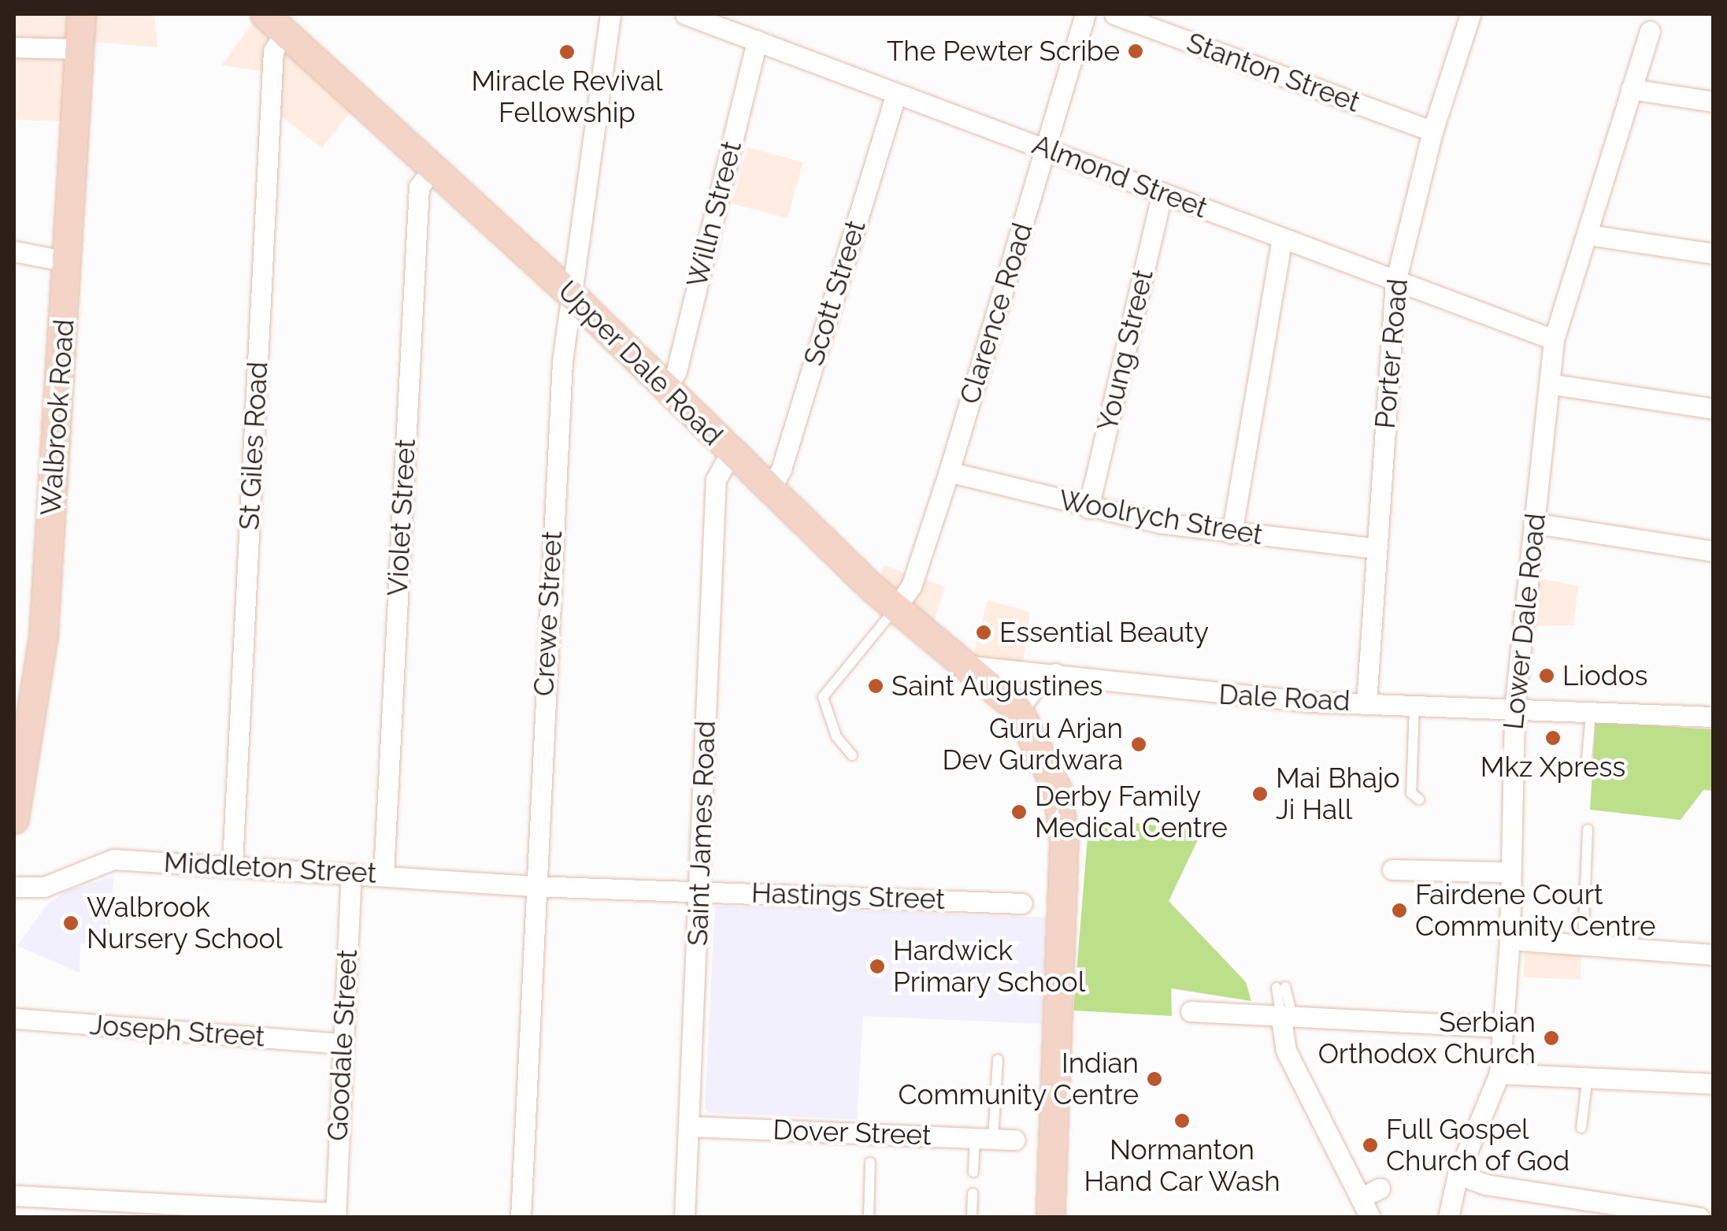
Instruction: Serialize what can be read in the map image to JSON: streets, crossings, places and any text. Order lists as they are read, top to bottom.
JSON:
{
  "streets": {
    "street": [
      "Stanton Street",
      "Almond Street",
      "Willn Street",
      "Scott Street",
      "Clarence Road",
      "Young Street",
      "Porter Road",
      "Upper Dale Road",
      "Walbrook Road",
      "St Giles Road",
      "Violet Street",
      "Woolrych Street",
      "Crewe Street",
      "Lower Dale Road",
      "Dale Road",
      "Saint James Road",
      "Middleton Street",
      "Hastings Street",
      "Joseph Street",
      "Goodale Street",
      "Dover Street"
    ]
  },
  "crossings": [
    ["Stanton Street", "Porter Road"],
    ["Almond Street", "Willn Street"],
    ["Almond Street", "Scott Street"],
    ["Almond Street", "Clarence Road"],
    ["Almond Street", "Young Street"],
    ["Almond Street", "Porter Road"],
    ["Almond Street", "Lower Dale Road"],
    ["Willn Street", "Upper Dale Road"],
    ["Scott Street", "Upper Dale Road"],
    ["Clarence Road", "Upper Dale Road"],
    ["Clarence Road", "Woolrych Street"],
    ["Young Street", "Woolrych Street"],
    ["Porter Road", "Woolrych Street"],
    ["Porter Road", "Dale Road"],
    ["Upper Dale Road", "St Giles Road"],
    ["Upper Dale Road", "Violet Street"],
    ["Upper Dale Road", "Crewe Street"],
    ["Upper Dale Road", "Dale Road"],
    ["Upper Dale Road", "Saint James Road"],
    ["St Giles Road", "Middleton Street"],
    ["Violet Street", "Middleton Street"],
    ["Crewe Street", "Middleton Street"],
    ["Crewe Street", "Hastings Street"],
    ["Lower Dale Road", "Dale Road"],
    ["Saint James Road", "Hastings Street"],
    ["Saint James Road", "Dover Street"],
    ["Middleton Street", "Hastings Street"],
    ["Middleton Street", "Goodale Street"],
    ["Joseph Street", "Goodale Street"]
  ],
  "places": [
    "The Pewter Scribe",
    "Miracle Revival Fellowship",
    "Essential Beauty",
    "Liodos",
    "Saint Augustines",
    "Mkz Xpress",
    "Guru Arjan Dev Gurdwara",
    "Mai Bhajo Ji Hall",
    "Derby Family Medical Centre",
    "Fairdene Court Community Centre",
    "Walbrook Nursery School",
    "Hardwick Primary School",
    "Serbian Orthodox Church",
    "Indian Community Centre",
    "Normanton Hand Car Wash",
    "Full Gospel Church of God"
  ]
}
